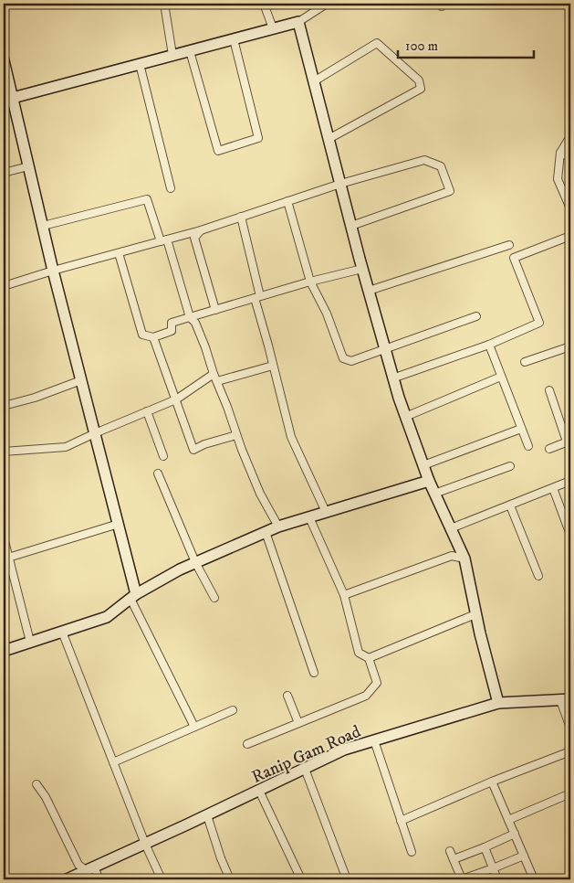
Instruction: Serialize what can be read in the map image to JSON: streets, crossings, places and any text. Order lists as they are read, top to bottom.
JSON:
{
  "streets": {
    "street": ["Ranip Gam Road"]
  },
  "scale_bar": "100 m"
}
